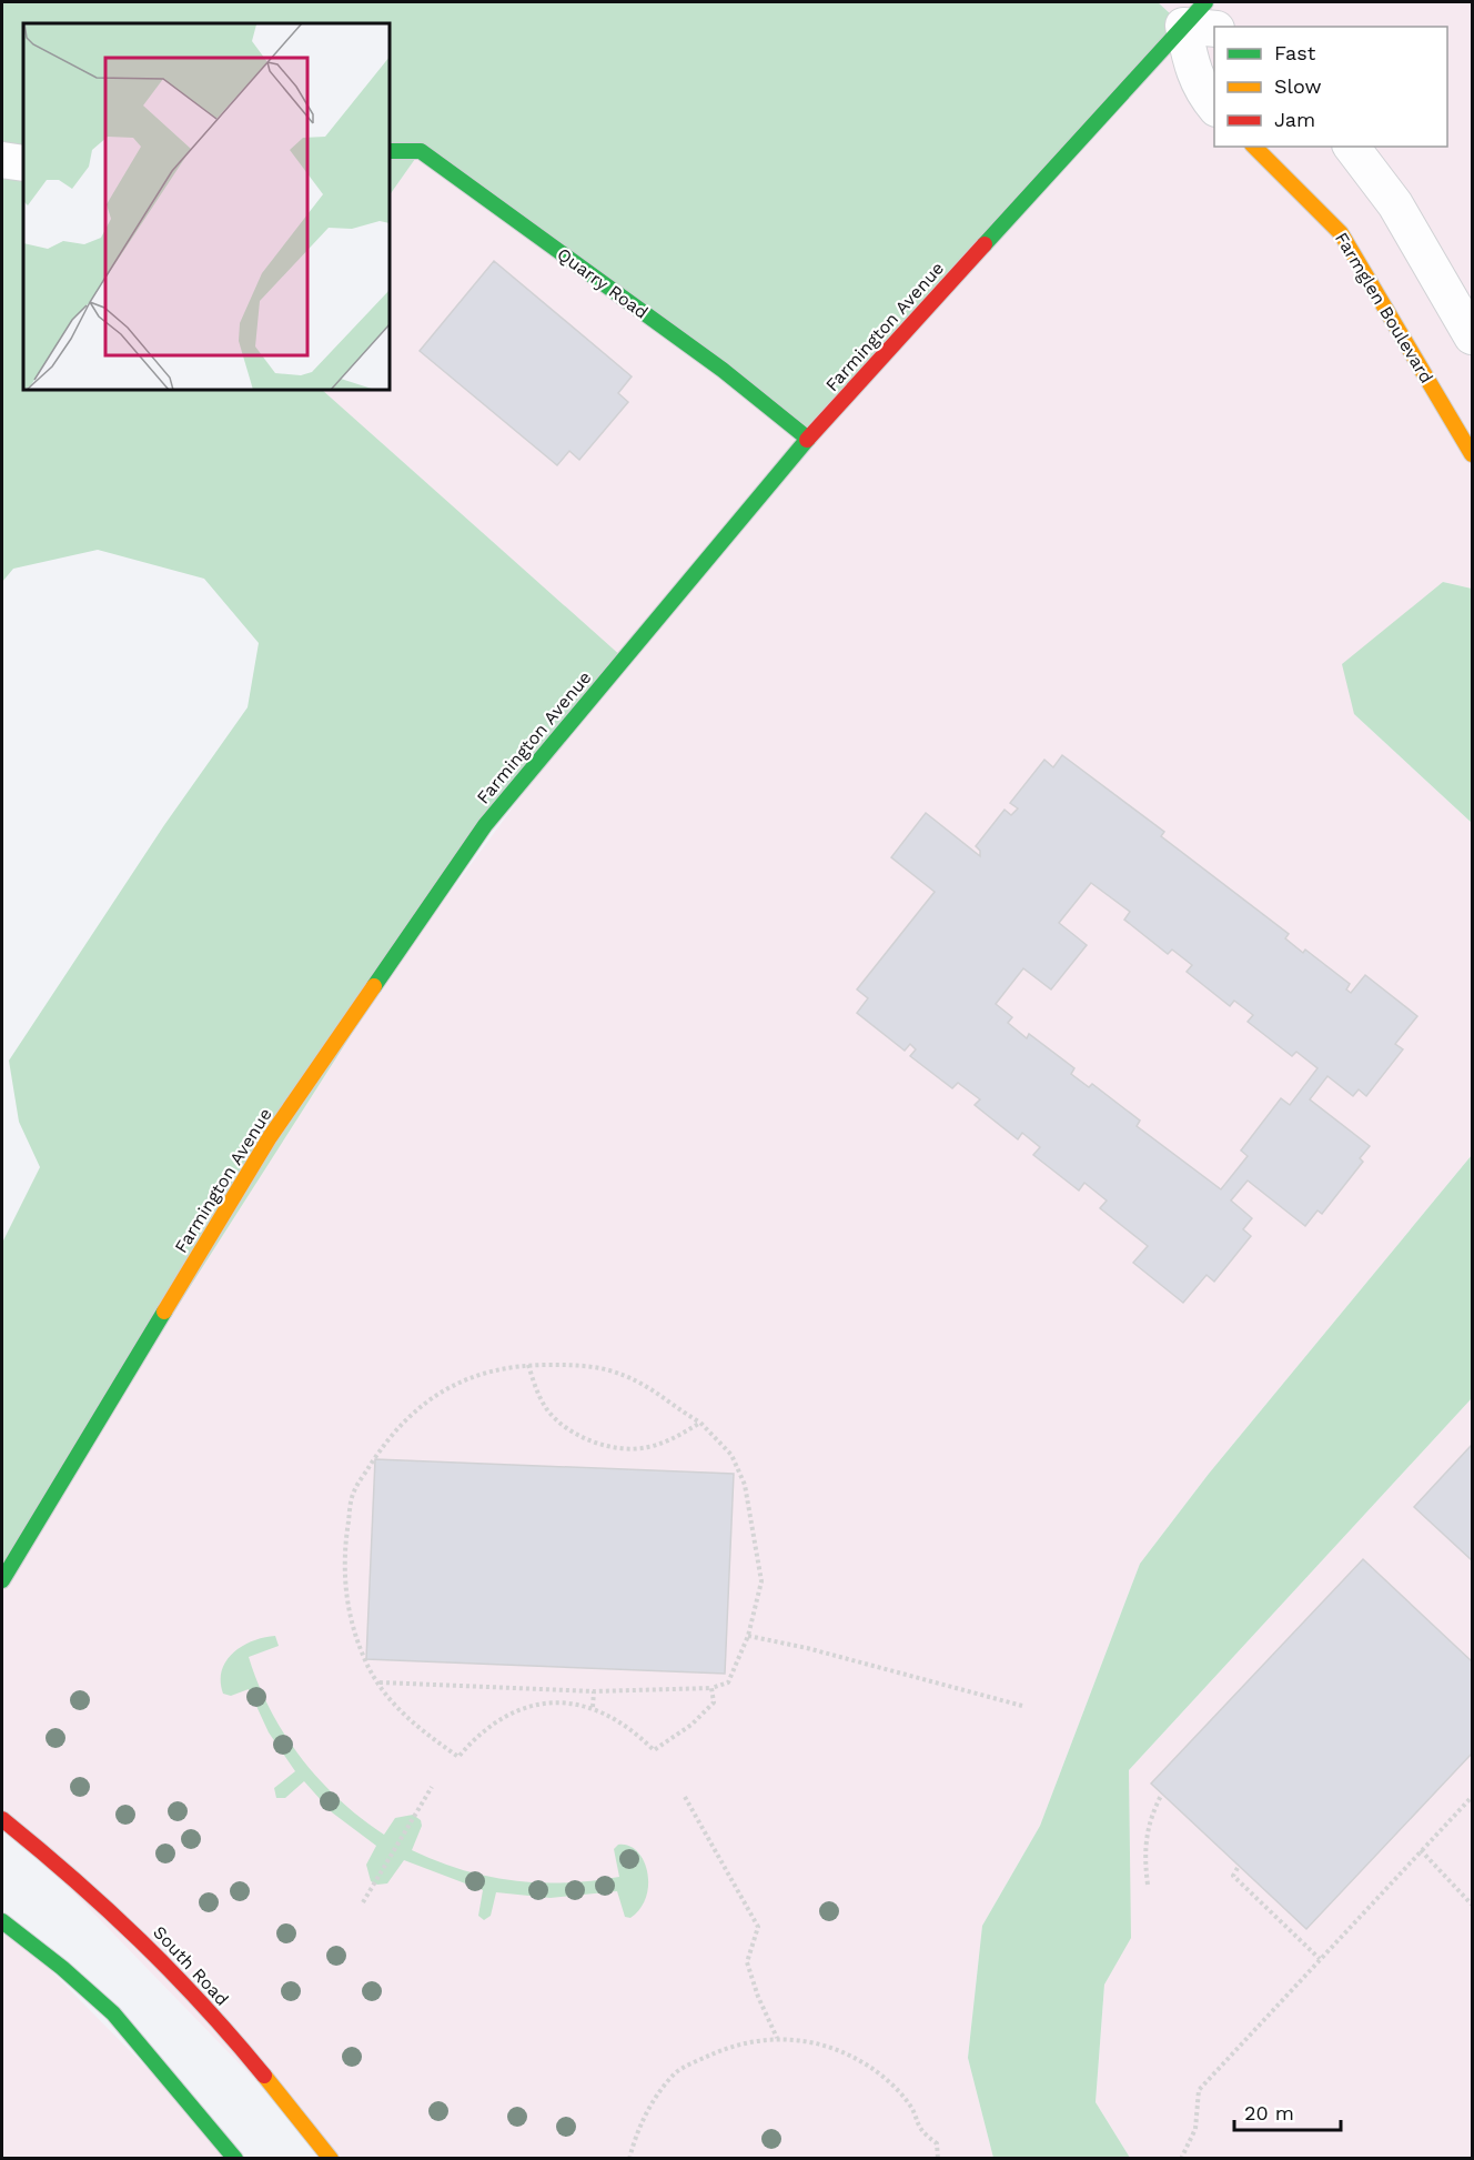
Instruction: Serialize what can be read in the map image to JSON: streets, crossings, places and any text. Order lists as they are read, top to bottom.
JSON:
{
  "streets": {
    "main road": [
      "Quarry Road",
      "Farmglen Boulevard",
      "Farmington Avenue",
      "South Road"
    ]
  },
  "crossings": [
    ["Quarry Road", "Farmington Avenue"]
  ],
  "legend": ["Fast", "Slow", "Jam"],
  "scale_bar": "20 m"
}
